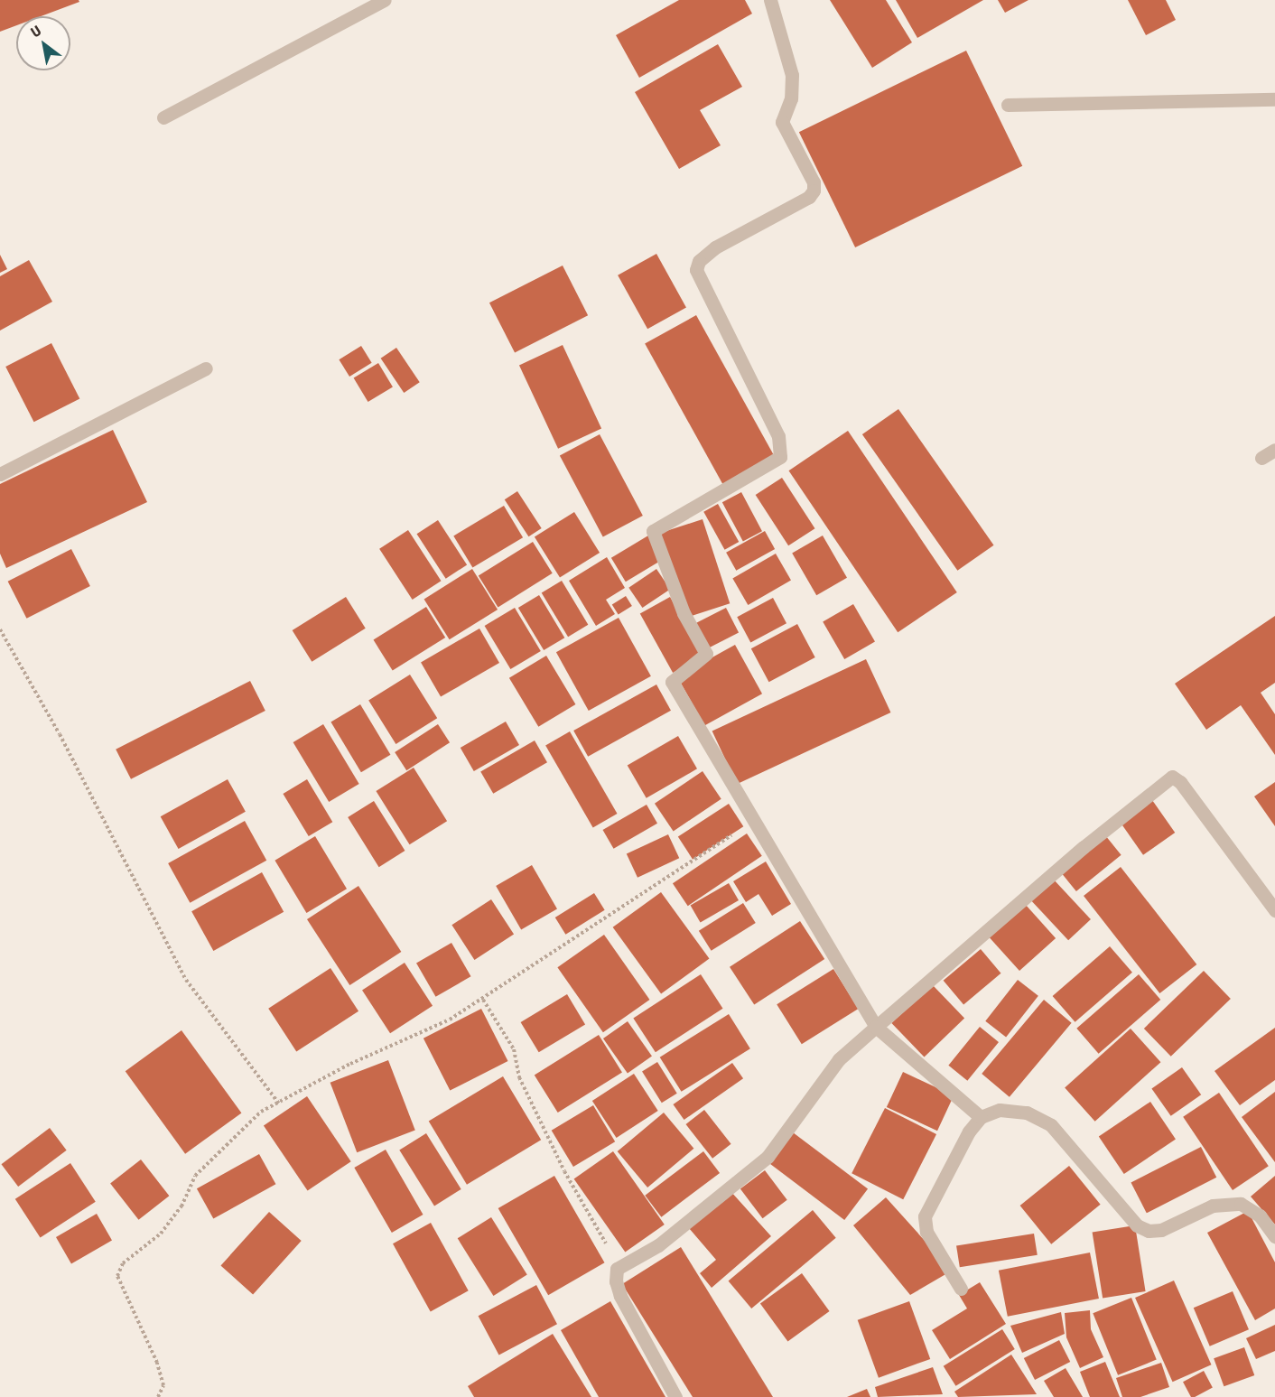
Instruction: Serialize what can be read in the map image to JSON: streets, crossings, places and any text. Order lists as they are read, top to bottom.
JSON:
{
  "north": "top left"
}
